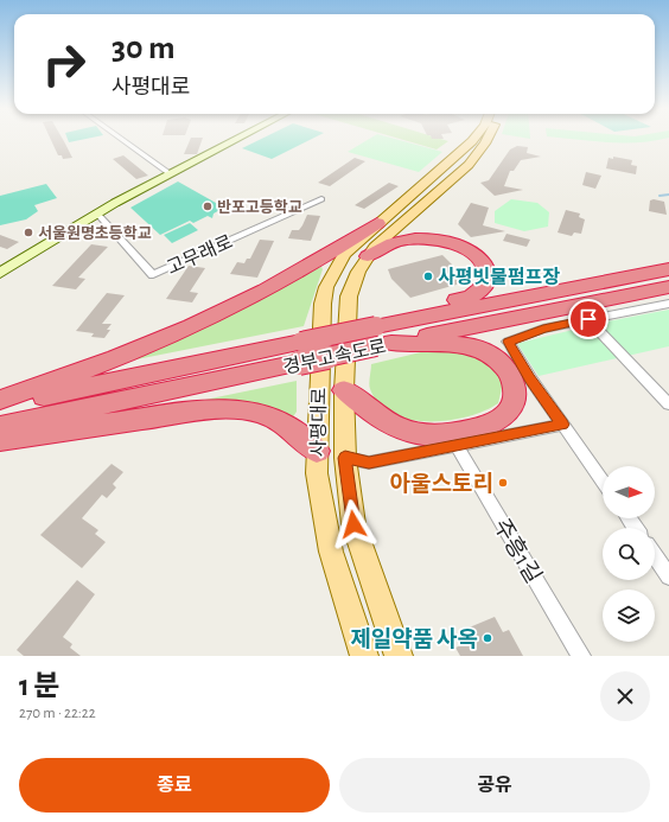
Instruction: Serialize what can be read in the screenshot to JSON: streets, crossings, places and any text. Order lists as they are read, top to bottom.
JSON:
{
  "streets": {
    "highway": ["경부고속도로"],
    "main road": ["사평대로"],
    "street": ["고무래로", "주흥1길"]
  },
  "crossings": [
    ["사평대로", "주흥1길"]
  ],
  "places": [
    "반포고등학교",
    "서울원명초등학교",
    "사평빗물펌프장",
    "아울스토리",
    "제일약품 사옥"
  ],
  "north": "right",
  "page": {
    "turn": ["30 m", "사평대로"],
    "heading": ["1 분", "270 m · 22:22"],
    "buttons": ["종료", "공유"]
  }
}
